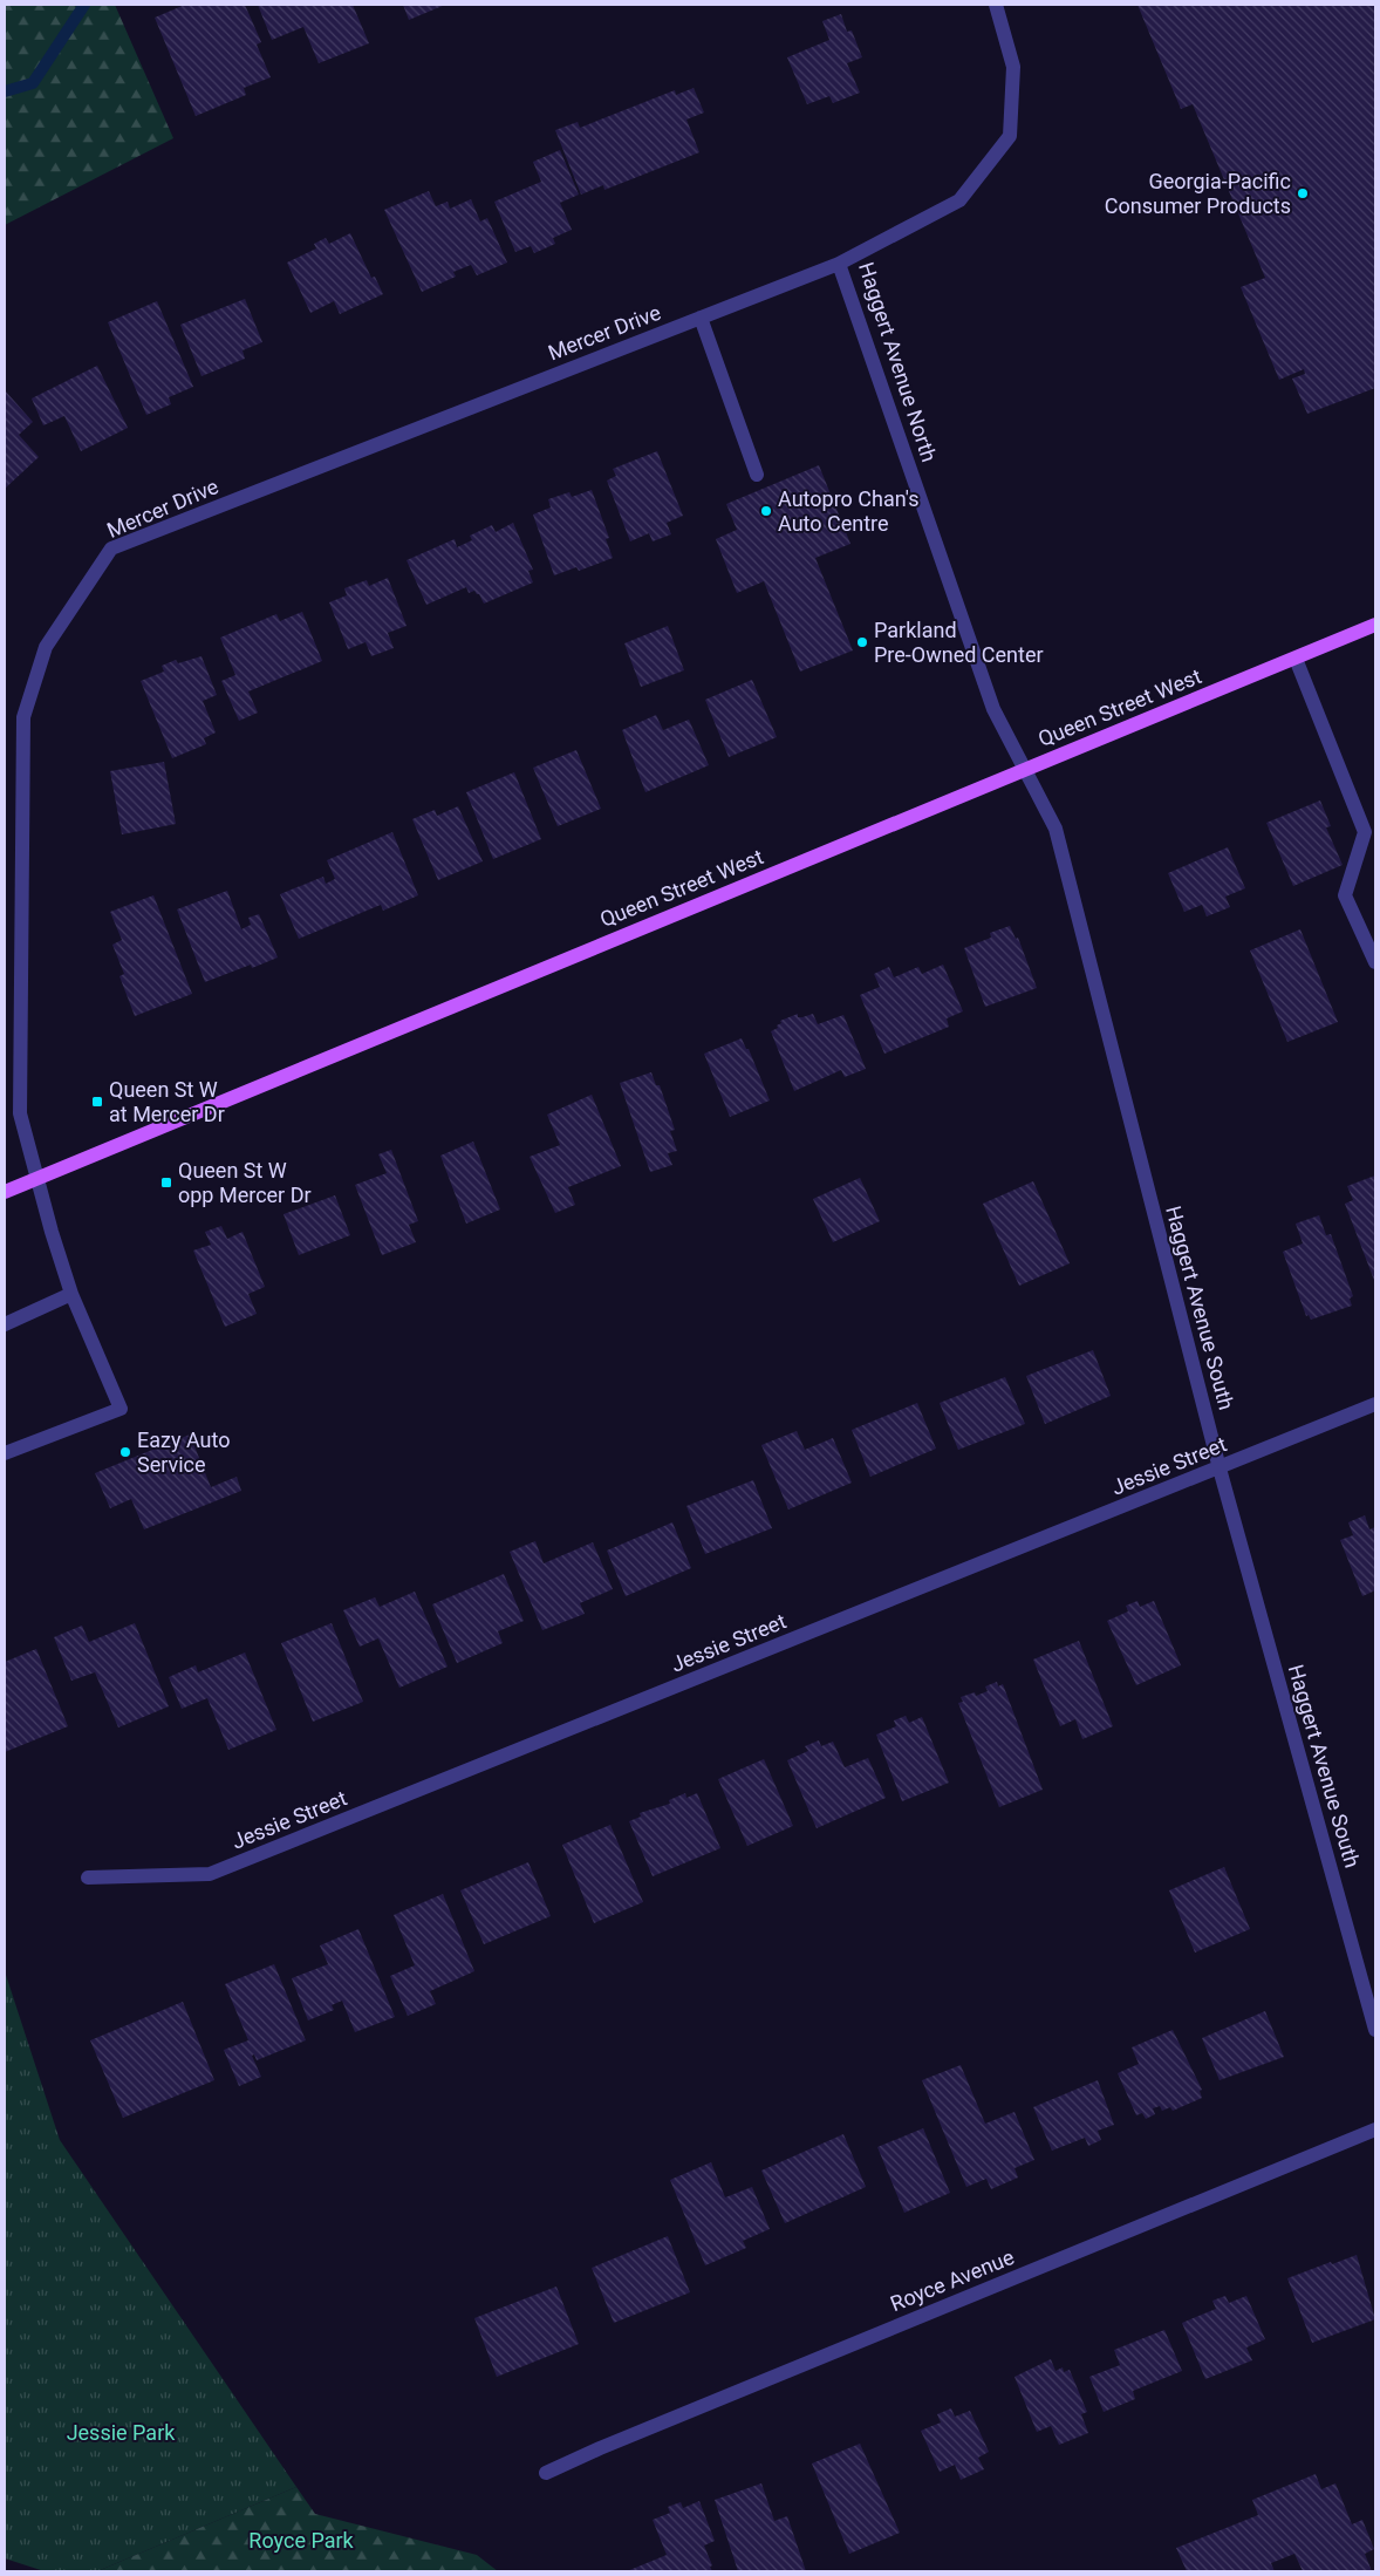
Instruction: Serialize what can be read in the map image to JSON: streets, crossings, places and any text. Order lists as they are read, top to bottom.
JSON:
{
  "streets": {
    "main road": ["Queen Street West"],
    "street": [
      "Mercer Drive",
      "Haggert Avenue North",
      "Haggert Avenue South",
      "Jessie Street",
      "Royce Avenue"
    ]
  },
  "crossings": [
    ["Mercer Drive", "Haggert Avenue North"],
    ["Mercer Drive", "Queen Street West"],
    ["Haggert Avenue North", "Queen Street West"],
    ["Haggert Avenue North", "Haggert Avenue South"],
    ["Queen Street West", "Haggert Avenue South"],
    ["Haggert Avenue South", "Jessie Street"]
  ],
  "parks": ["Jessie Park", "Royce Park"],
  "places": {
    "other": [
      "Georgia-Pacific Consumer Products",
      "Autopro Chan's Auto Centre",
      "Parkland Pre-Owned Center",
      "Eazy Auto Service"
    ],
    "transit": ["Queen St W at Mercer Dr", "Queen St W opp Mercer Dr"]
  }
}
